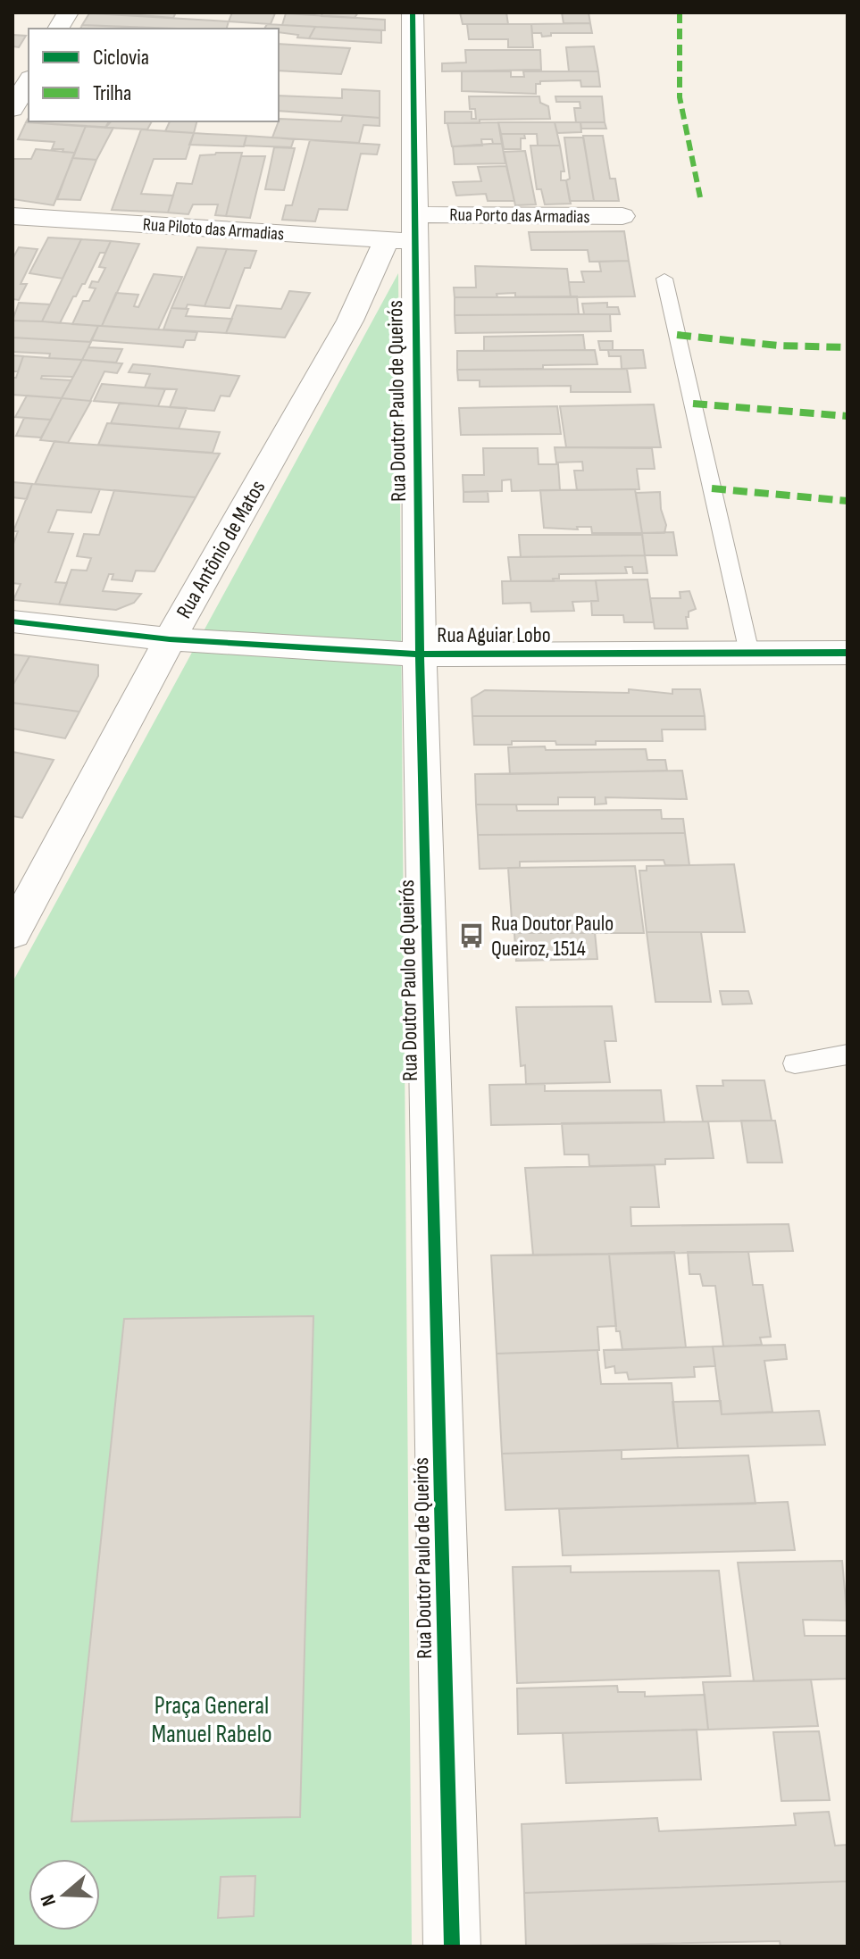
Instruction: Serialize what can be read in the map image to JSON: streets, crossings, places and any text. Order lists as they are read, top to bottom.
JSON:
{
  "streets": {
    "street": [
      "Rua Porto das Armadias",
      "Rua Piloto das Armadias",
      "Rua Doutor Paulo de Queirós",
      "Rua Antônio de Matos",
      "Rua Aguiar Lobo"
    ]
  },
  "crossings": [
    ["Rua Porto das Armadias", "Rua Piloto das Armadias"],
    ["Rua Porto das Armadias", "Rua Doutor Paulo de Queirós"],
    ["Rua Porto das Armadias", "Rua Antônio de Matos"],
    ["Rua Piloto das Armadias", "Rua Doutor Paulo de Queirós"],
    ["Rua Piloto das Armadias", "Rua Antônio de Matos"],
    ["Rua Doutor Paulo de Queirós", "Rua Antônio de Matos"],
    ["Rua Doutor Paulo de Queirós", "Rua Aguiar Lobo"],
    ["Rua Antônio de Matos", "Rua Aguiar Lobo"]
  ],
  "parks": ["Praça General Manuel Rabelo"],
  "places": {
    "bus stop": ["Rua Doutor Paulo Queiroz, 1514"]
  },
  "legend": ["Ciclovia", "Trilha"],
  "north": "left"
}
